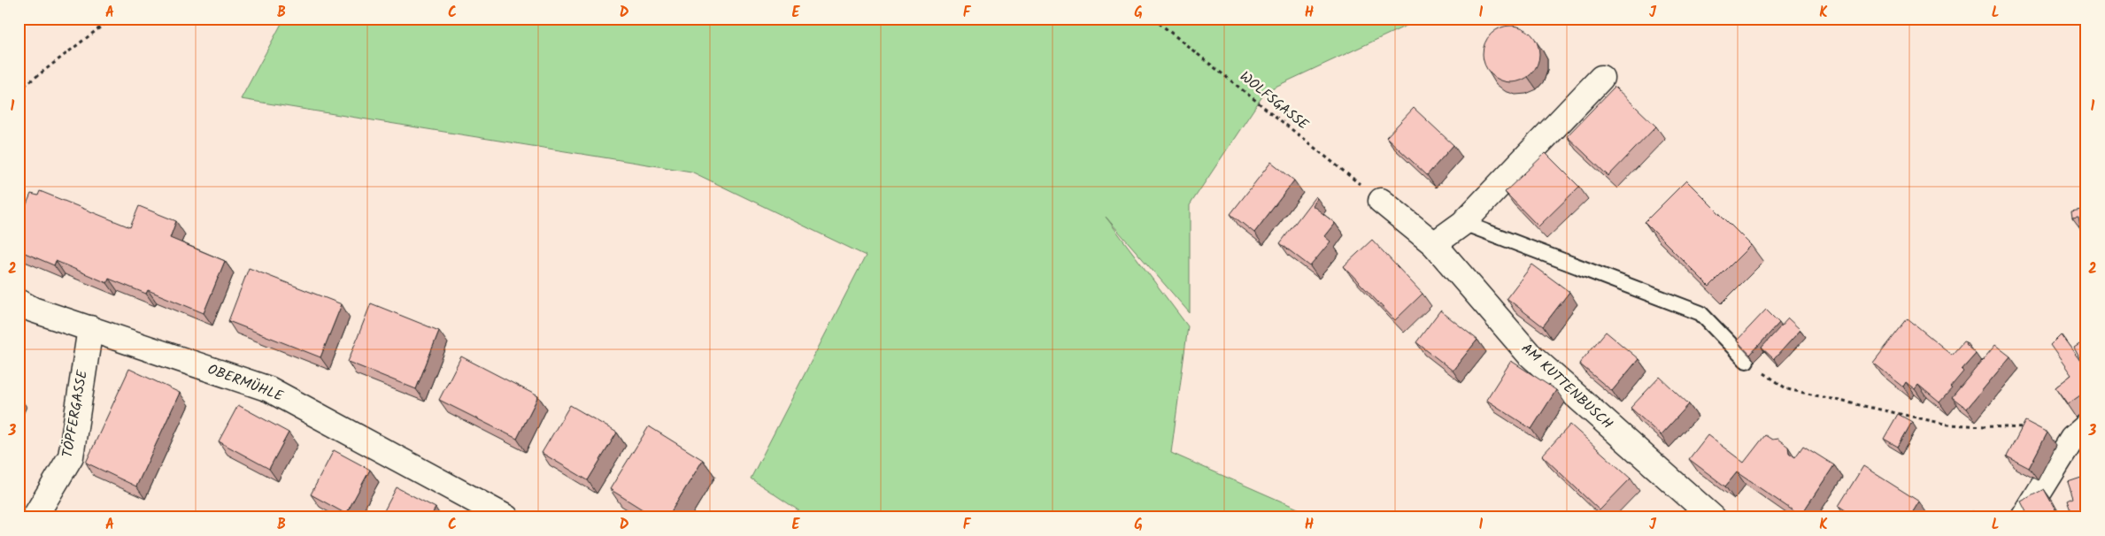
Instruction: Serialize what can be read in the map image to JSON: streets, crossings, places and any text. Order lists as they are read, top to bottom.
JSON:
{
  "streets": {
    "street": ["OBERMÜHLE", "AM KUTTENBUSCH", "TÖPFERGASSE"],
    "path": ["WOLFSGASSE"]
  },
  "crossings": [
    ["WOLFSGASSE", "AM KUTTENBUSCH"],
    ["OBERMÜHLE", "TÖPFERGASSE"]
  ],
  "grid": {
    "columns": [
      "A",
      "B",
      "C",
      "D",
      "E",
      "F",
      "G",
      "H",
      "I",
      "J",
      "K",
      "L"
    ],
    "rows": ["1", "2", "3"]
  }
}
